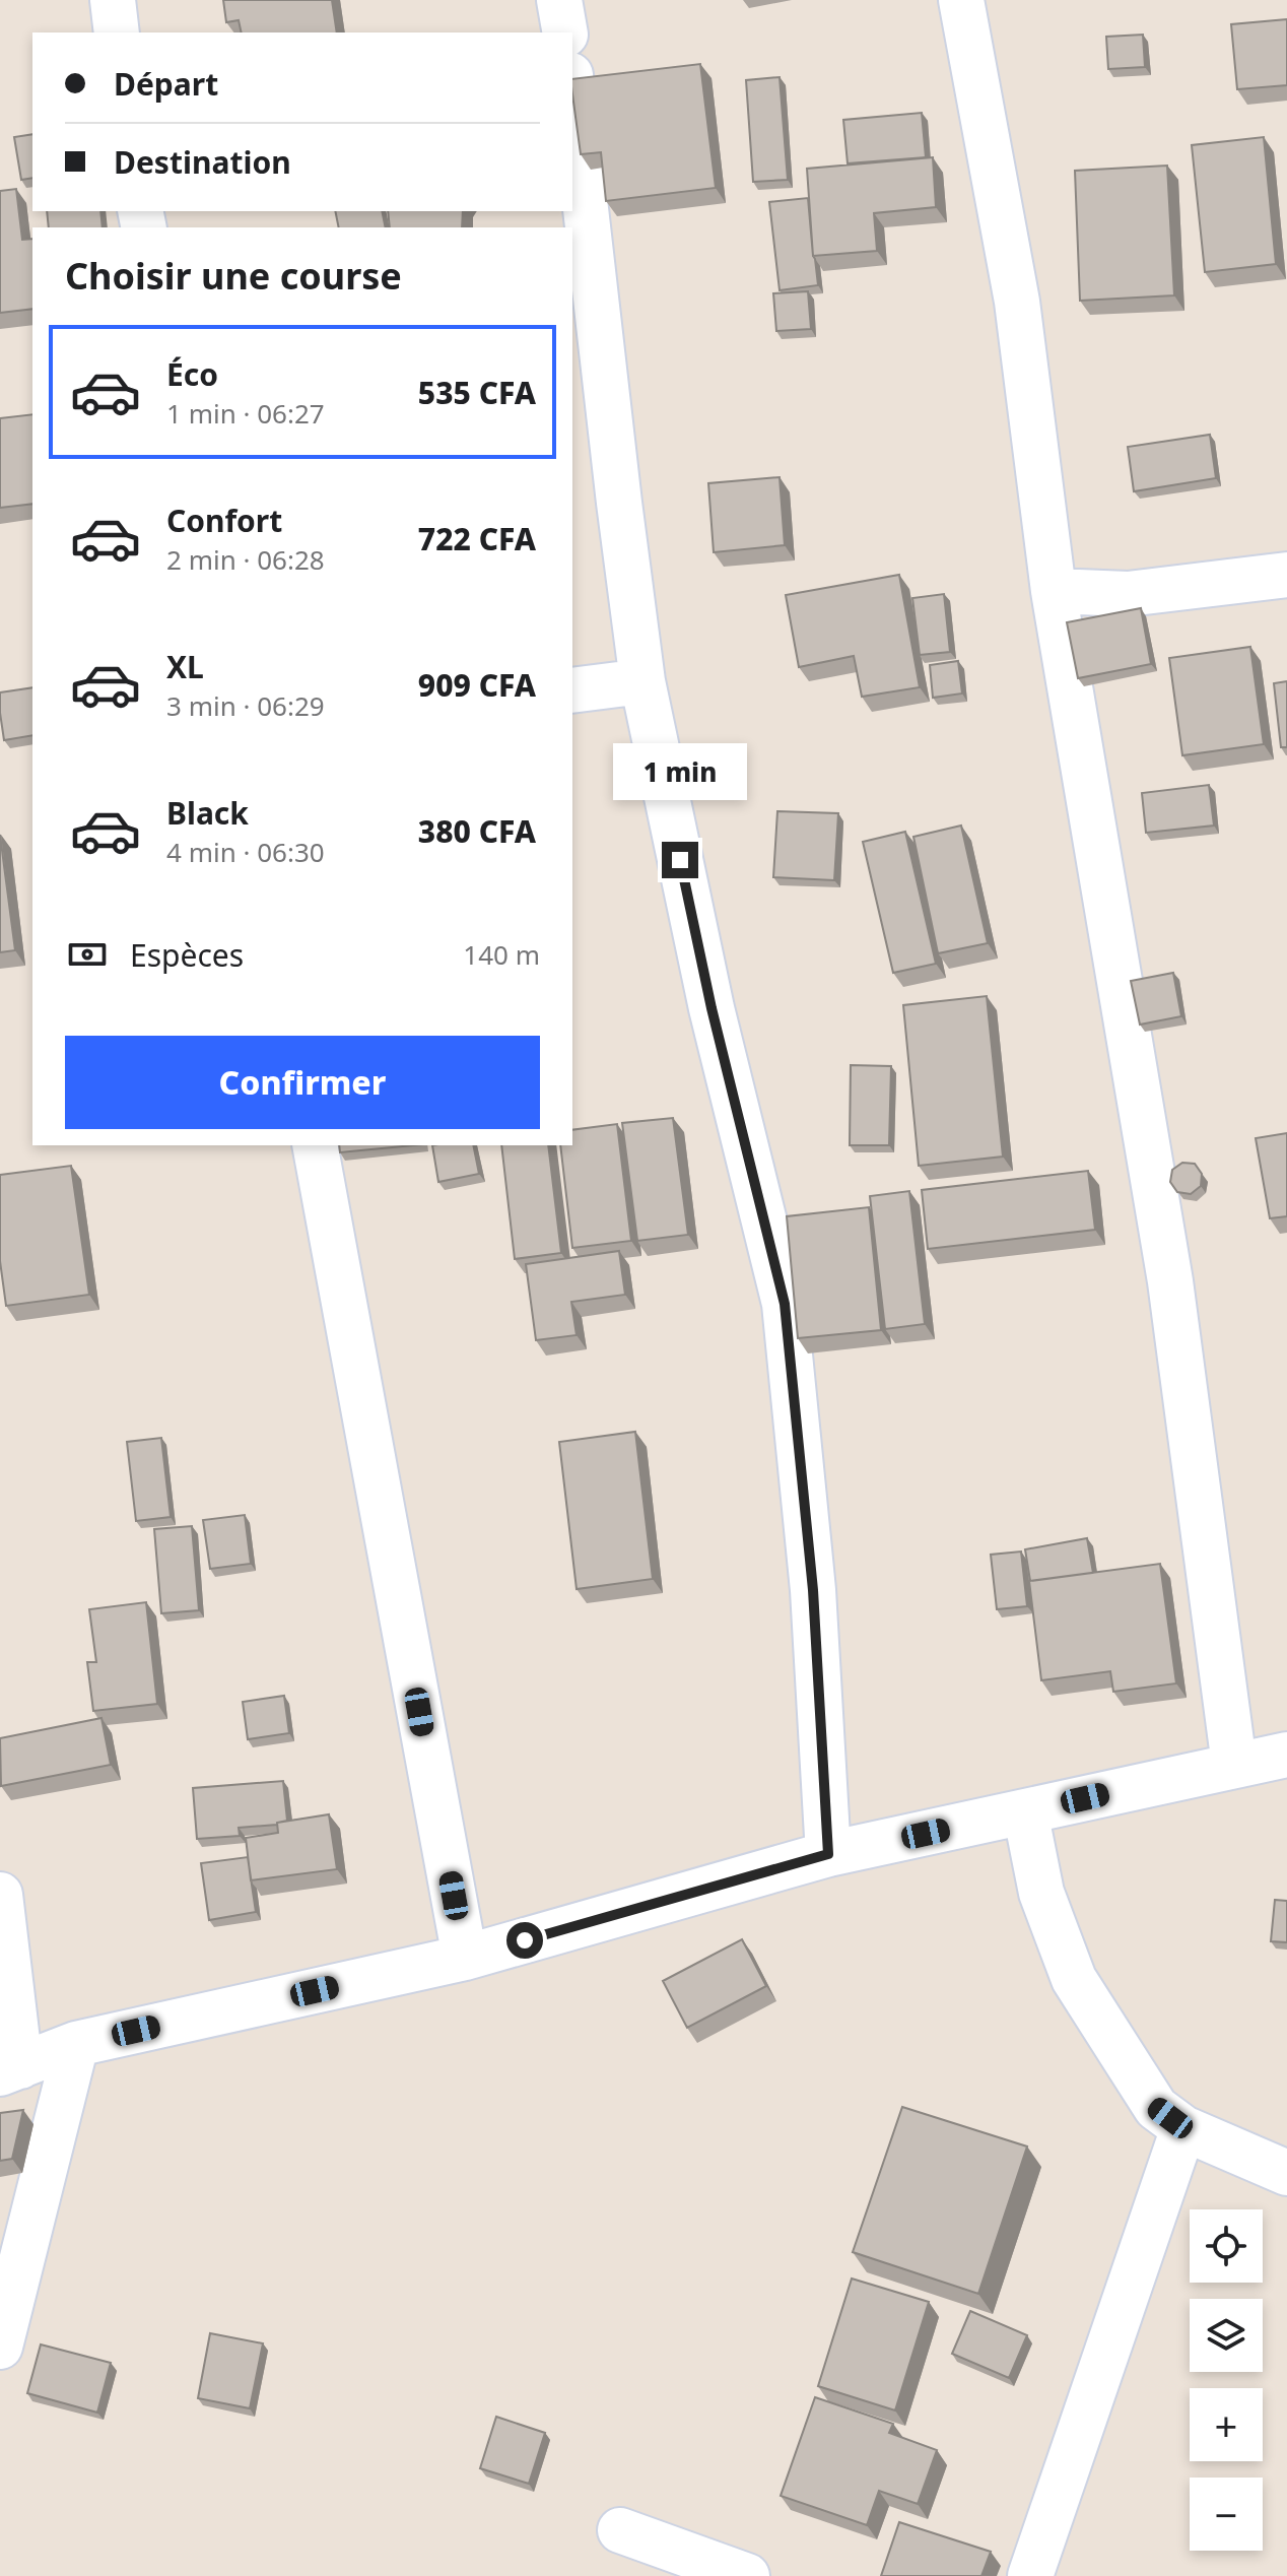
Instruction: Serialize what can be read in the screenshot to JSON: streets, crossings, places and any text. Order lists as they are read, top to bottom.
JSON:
{
  "page": {
    "banner": ["Départ", "Destination"],
    "heading": "Choisir une course",
    "list": [
      {
        "name": "Éco",
        "note": "1 min · 06:27",
        "value": "535 CFA"
      },
      {
        "name": "Confort",
        "note": "2 min · 06:28",
        "value": "722 CFA"
      },
      {
        "name": "XL",
        "note": "3 min · 06:29",
        "value": "909 CFA"
      },
      {
        "name": "Black",
        "note": "4 min · 06:30",
        "value": "380 CFA"
      }
    ],
    "bubble": "1 min",
    "pay": ["Espèces", "140 m"],
    "buttons": "Confirmer",
    "map_buttons": ["+", "−"]
  }
}
